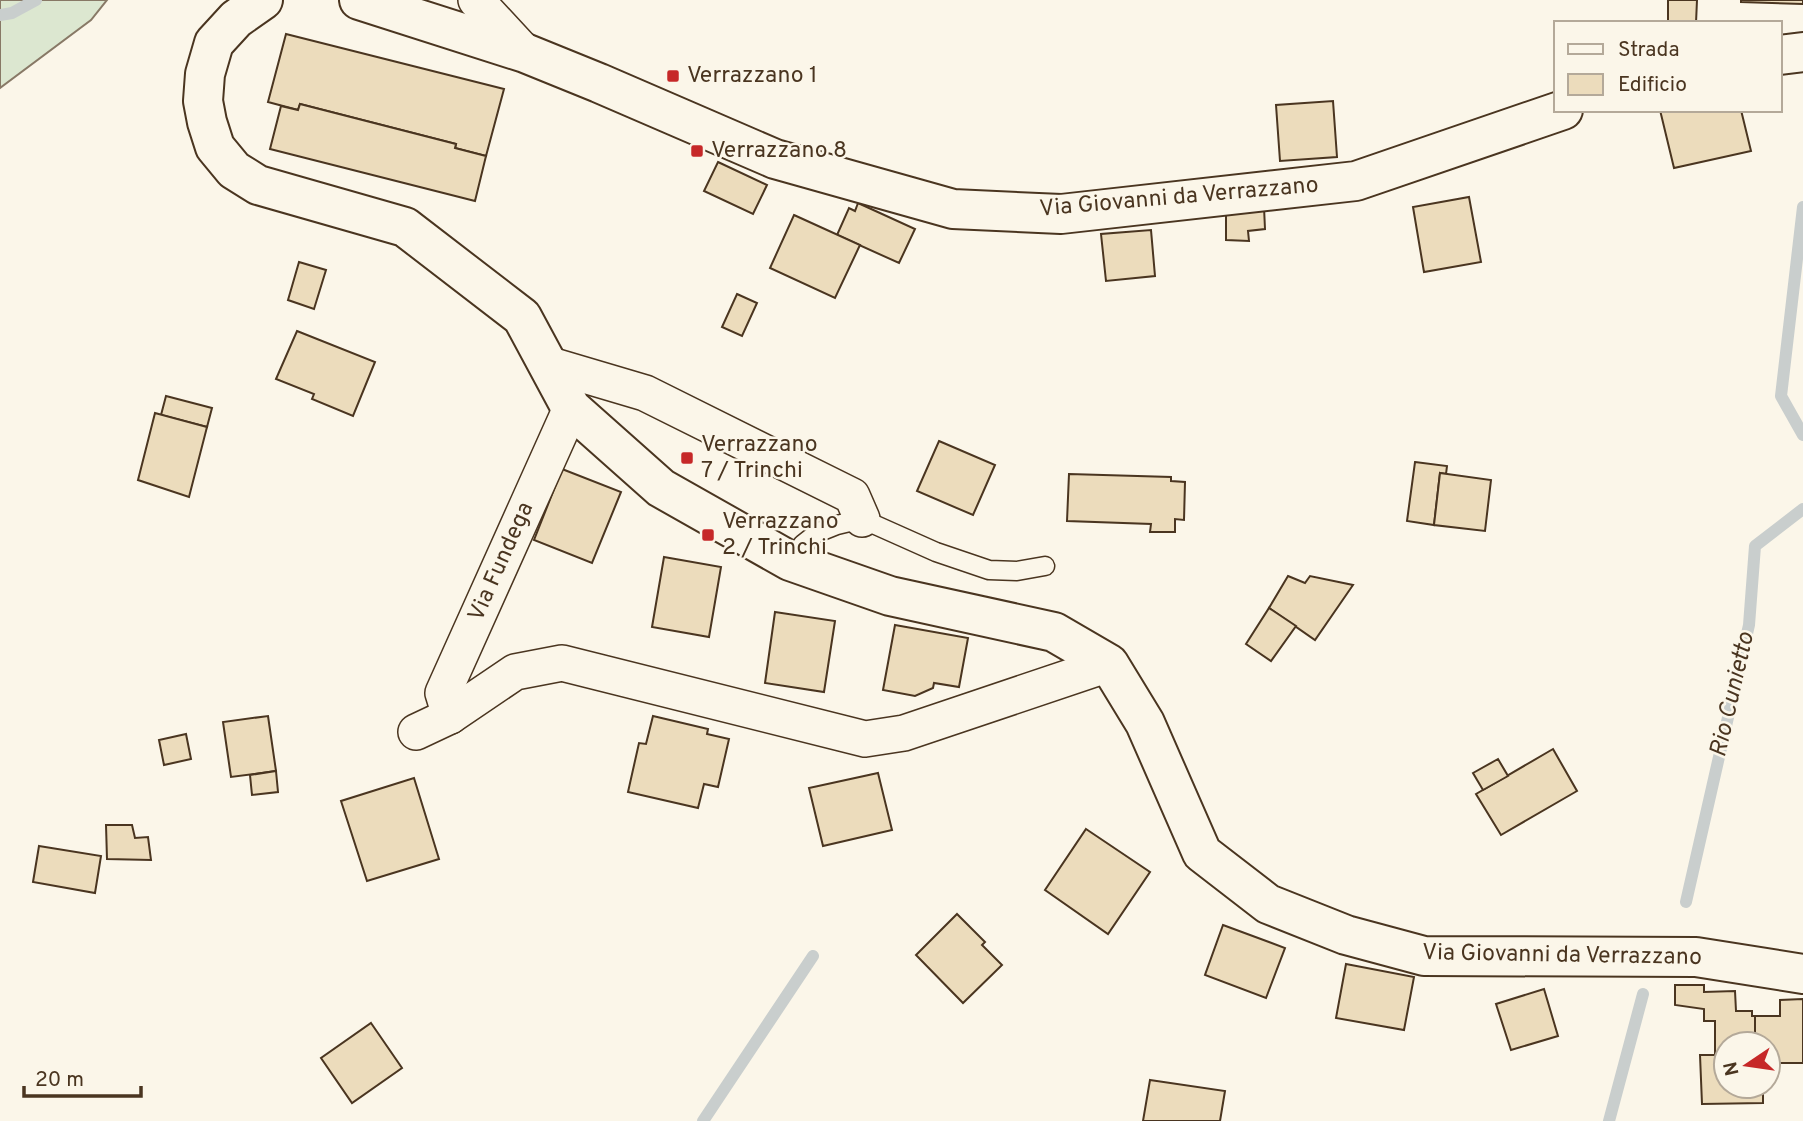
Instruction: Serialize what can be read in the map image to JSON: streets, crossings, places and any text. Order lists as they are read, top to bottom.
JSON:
{
  "streets": {
    "street": ["Via Giovanni da Verrazzano", "Via Fundega"]
  },
  "crossings": [
    ["Via Giovanni da Verrazzano", "Via Fundega"]
  ],
  "water": ["Rio Cunietto"],
  "places": {
    "transit": [
      "Verrazzano 1",
      "Verrazzano 8",
      "Verrazzano 7 / Trinchi",
      "Verrazzano 2 / Trinchi"
    ]
  },
  "legend": ["Strada", "Edificio"],
  "scale_bar": "20 m",
  "north": "left"
}
